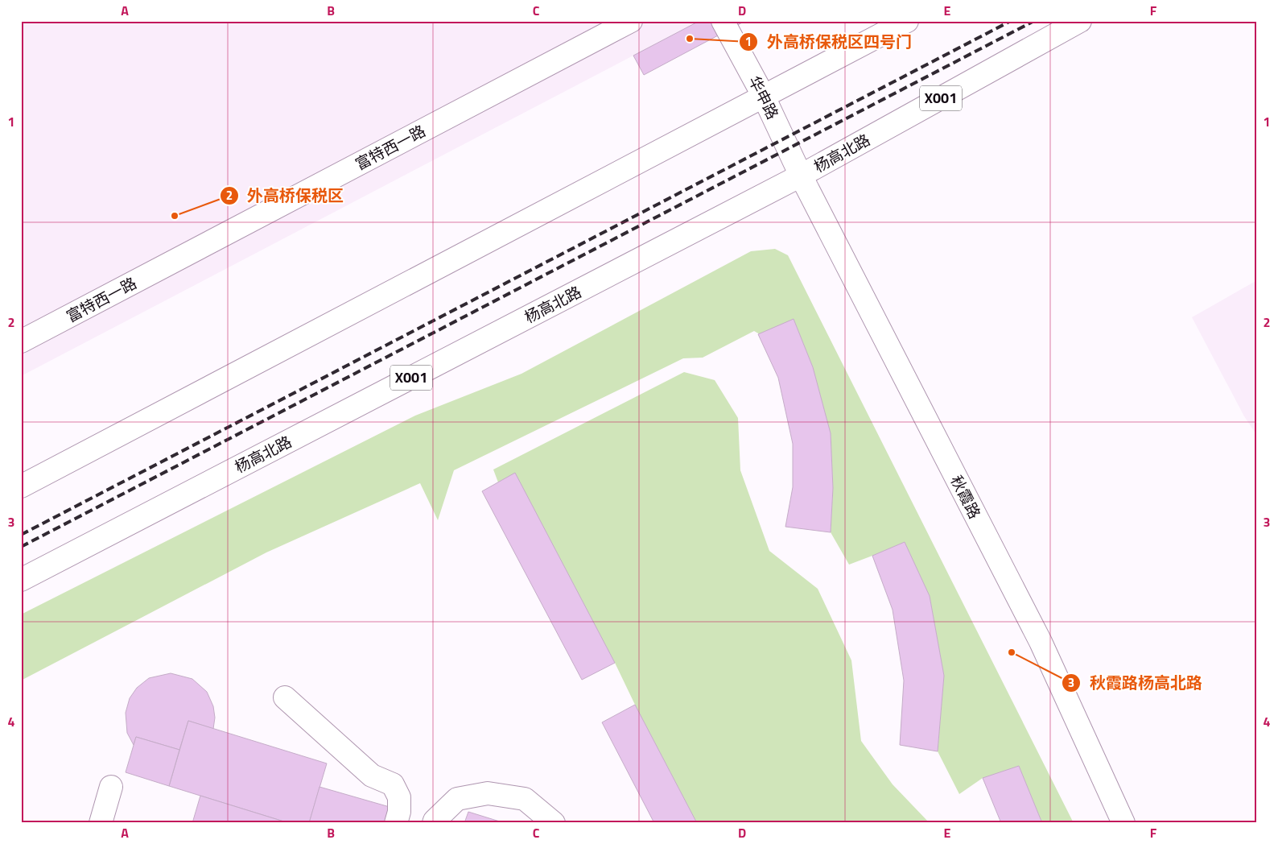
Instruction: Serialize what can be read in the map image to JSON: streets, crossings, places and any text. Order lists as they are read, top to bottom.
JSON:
{
  "streets": {
    "main road": [
      "华申路",
      "X001",
      "富特西一路",
      "杨高北路",
      "秋霞路"
    ]
  },
  "crossings": [
    ["华申路", "杨高北路"],
    ["华申路", "秋霞路"],
    ["杨高北路", "秋霞路"]
  ],
  "places": ["外高桥保税区四号门", "外高桥保税区", "秋霞路杨高北路"],
  "grid": {
    "columns": [
      "A",
      "B",
      "C",
      "D",
      "E",
      "F"
    ],
    "rows": [
      "1",
      "2",
      "3",
      "4"
    ]
  }
}
